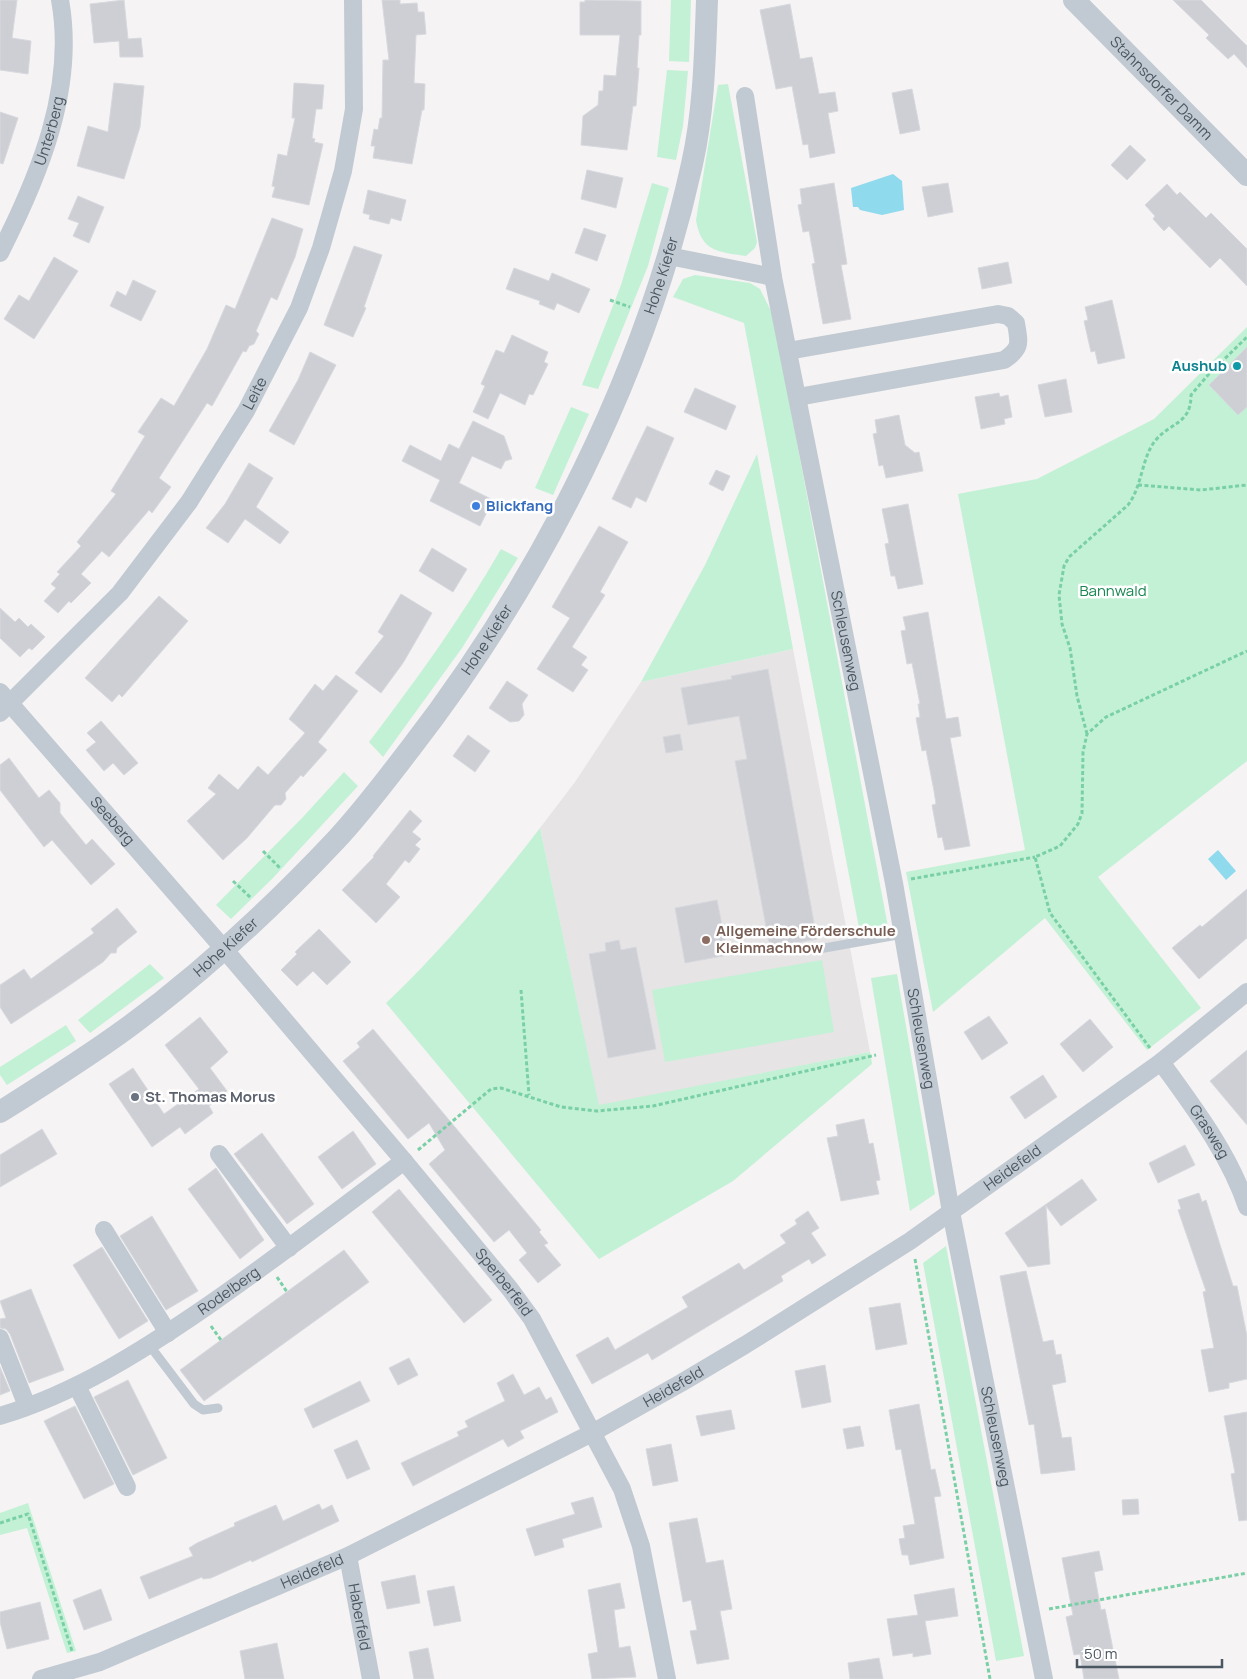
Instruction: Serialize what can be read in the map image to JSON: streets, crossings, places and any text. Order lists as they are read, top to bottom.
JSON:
{
  "streets": {
    "street": [
      "Stahnsdorfer Damm",
      "Unterberg",
      "Hohe Kiefer",
      "Leite",
      "Schleusenweg",
      "Seeberg",
      "Grasweg",
      "Heidefeld",
      "Sperberfeld",
      "Rodelberg",
      "Haberfeld"
    ]
  },
  "crossings": [
    ["Hohe Kiefer", "Seeberg"],
    ["Hohe Kiefer", "Sperberfeld"],
    ["Leite", "Seeberg"],
    ["Schleusenweg", "Heidefeld"],
    ["Seeberg", "Sperberfeld"],
    ["Grasweg", "Heidefeld"],
    ["Heidefeld", "Sperberfeld"],
    ["Heidefeld", "Haberfeld"],
    ["Sperberfeld", "Rodelberg"]
  ],
  "parks": ["Bannwald"],
  "places": [
    "Aushub",
    "Blickfang",
    "Allgemeine Förderschule Kleinmachnow",
    "St. Thomas Morus"
  ],
  "scale_bar": "50 m"
}
